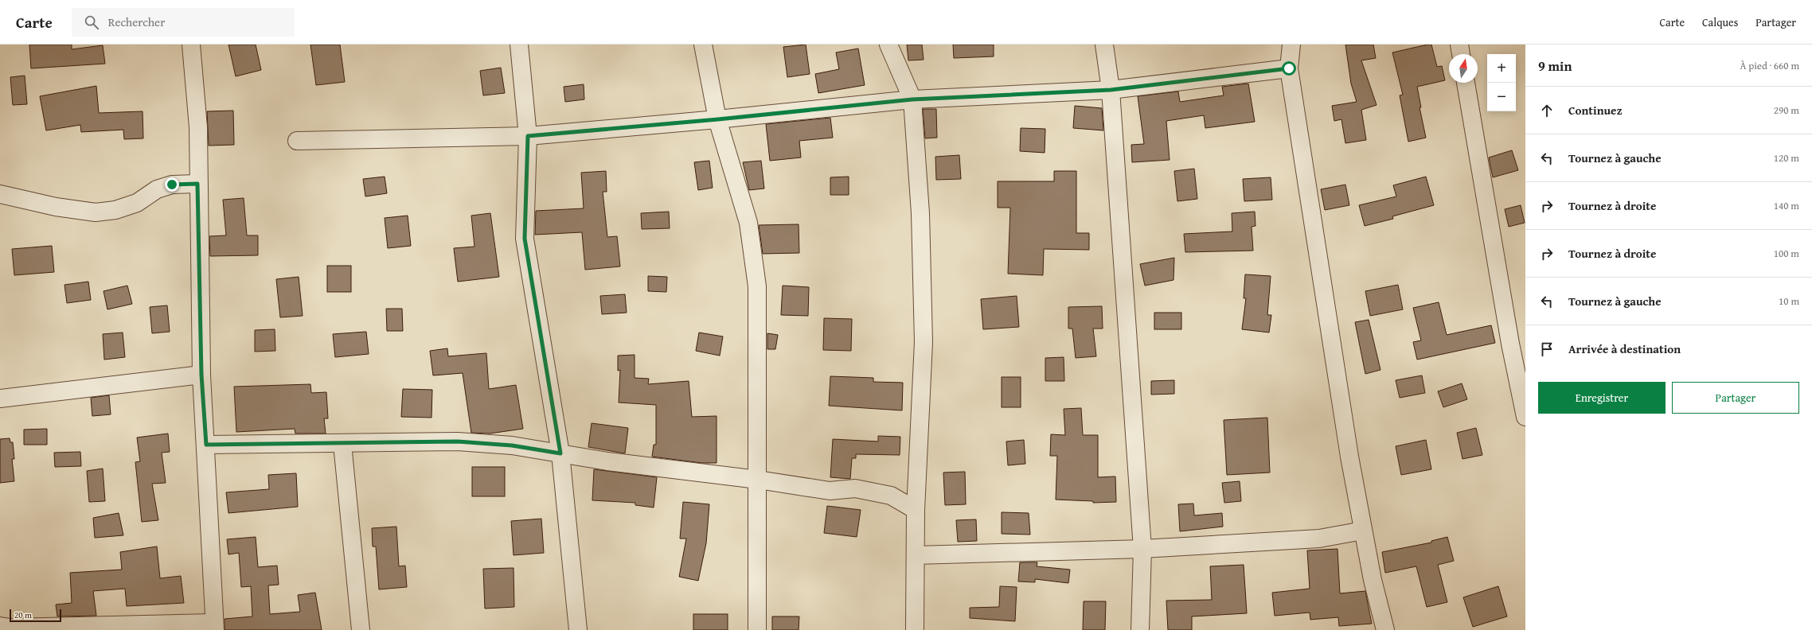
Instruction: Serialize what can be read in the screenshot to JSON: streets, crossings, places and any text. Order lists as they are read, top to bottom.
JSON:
{
  "scale_bar": "20 m",
  "north": "top",
  "page": {
    "header": "Carte",
    "search": "Rechercher",
    "nav": ["Carte", "Calques", "Partager"],
    "heading": ["9 min", "À pied · 660 m"],
    "map_buttons": ["+", "−"],
    "list": [
      ["Continuez", "290 m"],
      ["Tournez à gauche", "120 m"],
      ["Tournez à droite", "140 m"],
      ["Tournez à droite", "100 m"],
      ["Tournez à gauche", "10 m"],
      "Arrivée à destination"
    ],
    "buttons": ["Enregistrer", "Partager"],
    "scale": "20 m"
  }
}
